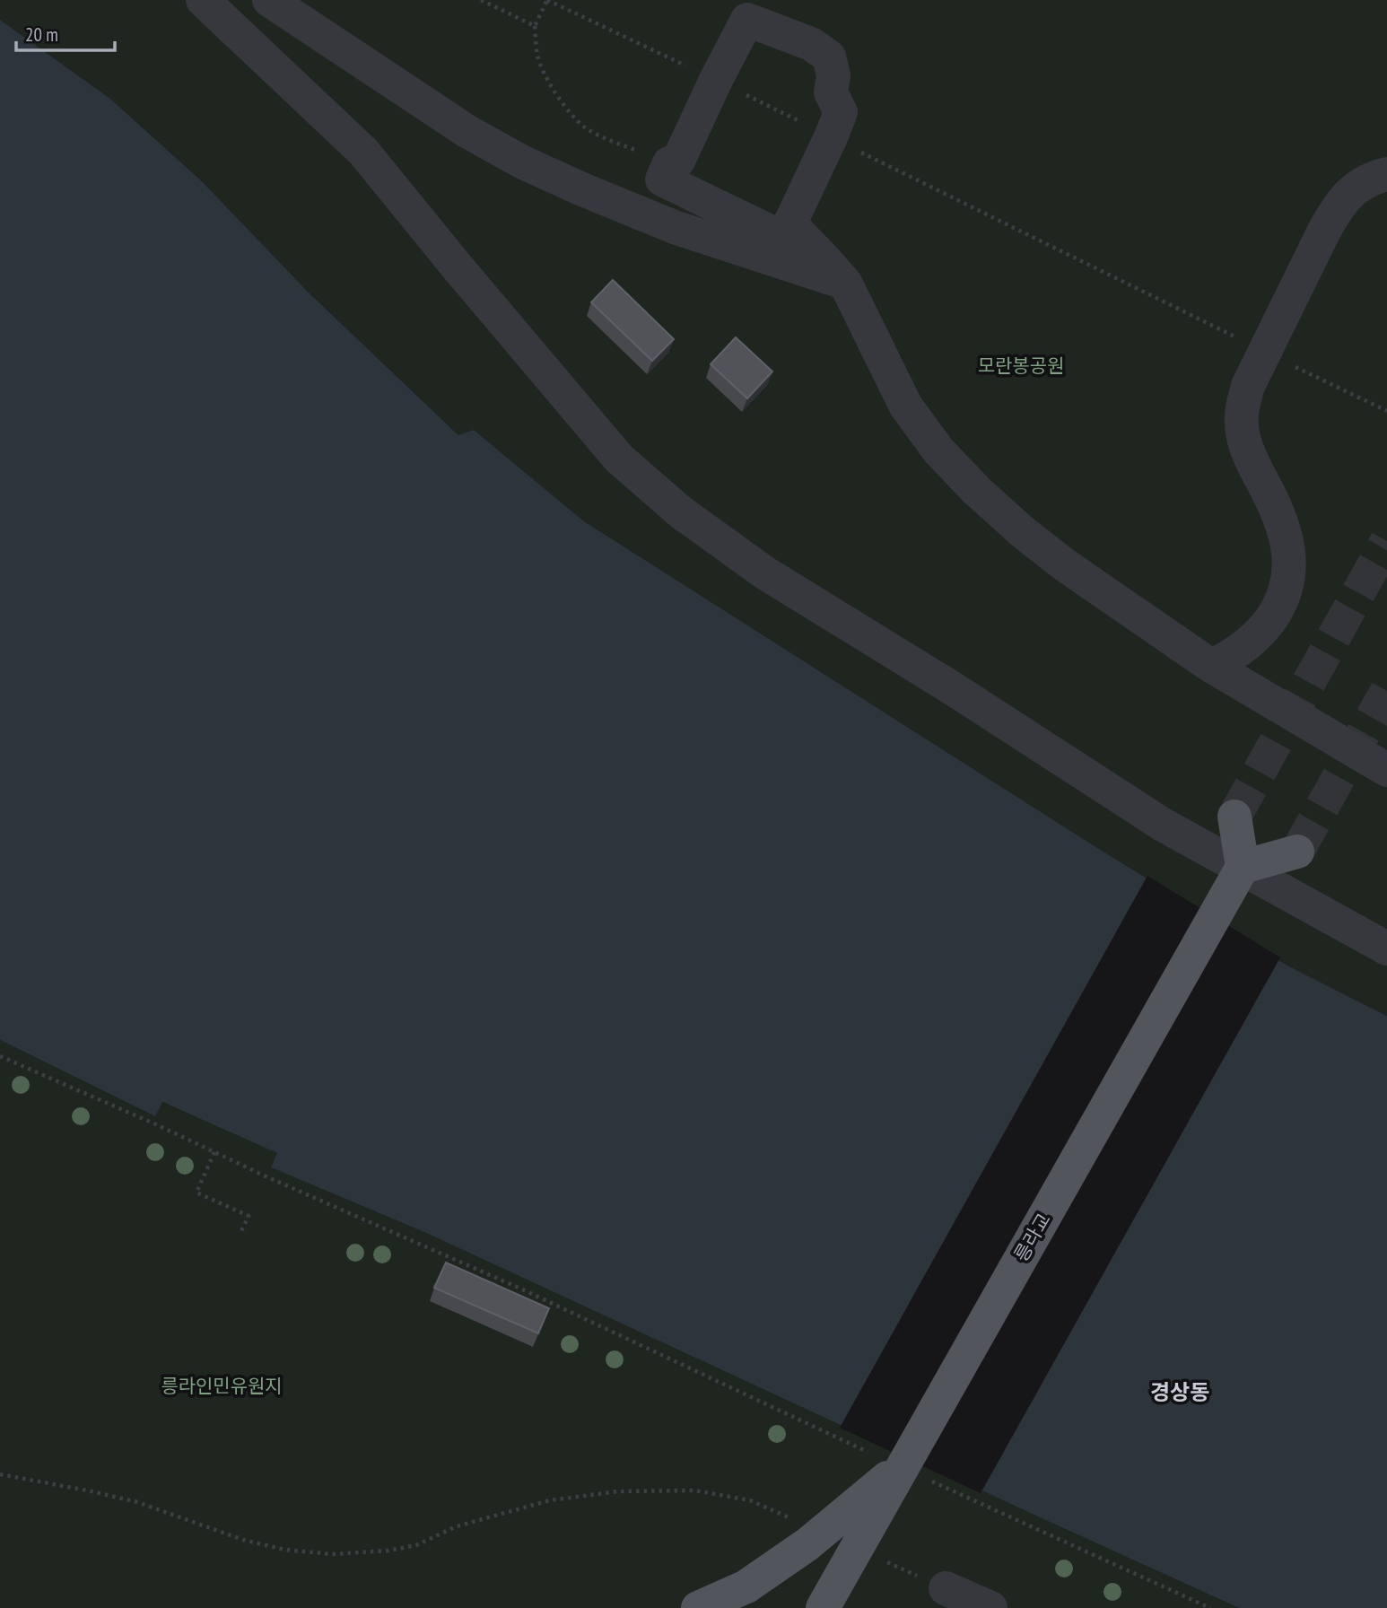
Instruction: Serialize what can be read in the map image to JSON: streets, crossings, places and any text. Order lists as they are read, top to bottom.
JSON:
{
  "streets": {
    "main road": ["릉라교"]
  },
  "districts": ["경상동"],
  "parks": ["모란봉공원", "릉라인민유원지"],
  "scale_bar": "20 m"
}
